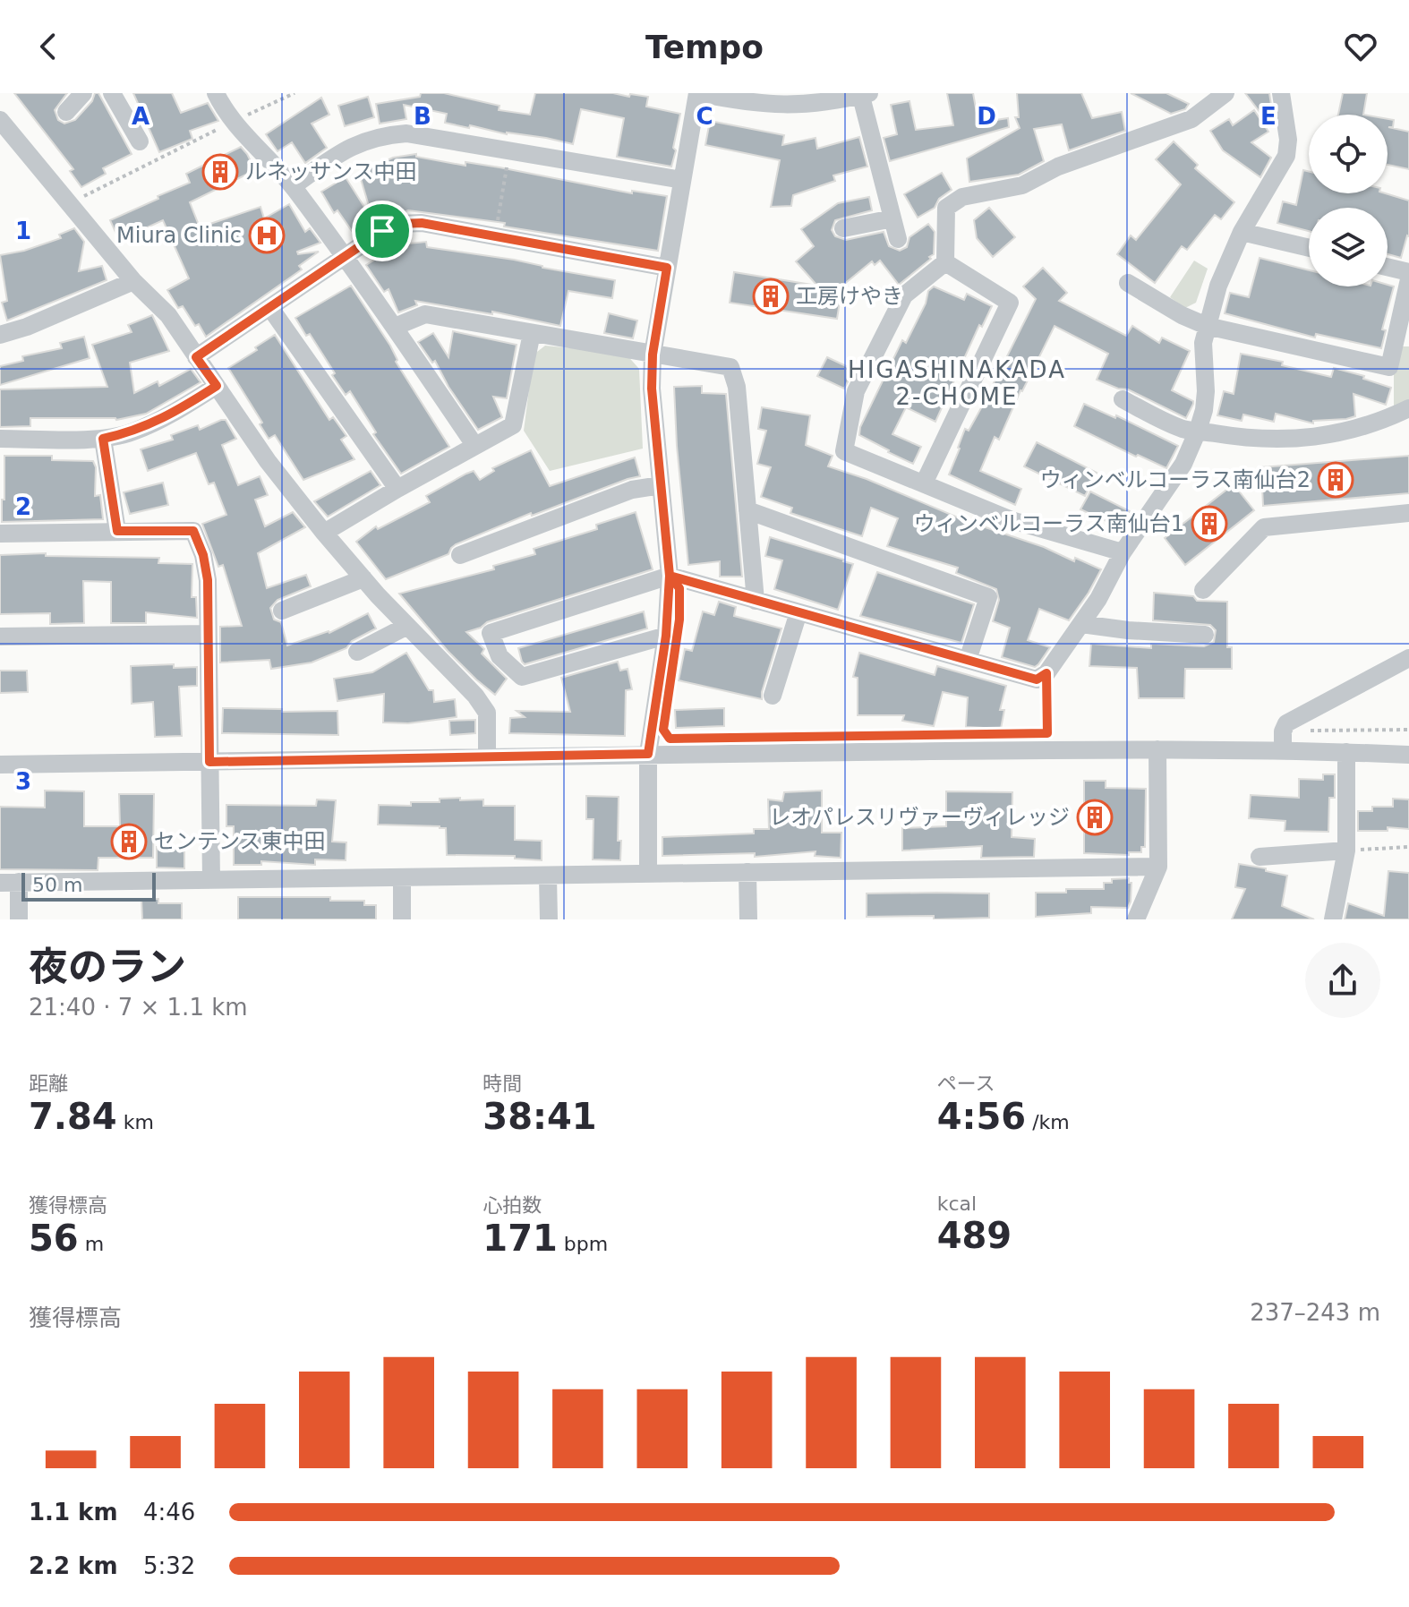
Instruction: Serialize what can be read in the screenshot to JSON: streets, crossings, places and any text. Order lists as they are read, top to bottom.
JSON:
{
  "districts": ["HIGASHINAKADA 2-CHOME"],
  "places": {
    "building": [
      "ルネッサンス中田",
      "工房けやき",
      "ウィンベルコーラス南仙台2",
      "ウィンベルコーラス南仙台1",
      "レオパレスリヴァーヴィレッジ",
      "センテンス東中田"
    ],
    "hospital": ["Miura Clinic"]
  },
  "scale_bar": "50 m",
  "page": {
    "header": "Tempo",
    "scale": "50 m",
    "heading": ["夜のラン", "21:40 · 7 × 1.1 km"],
    "stats": [
      ["距離", "7.84 km"],
      ["時間", "38:41"],
      ["ペース", "4:56 /km"],
      ["獲得標高", "56 m"],
      ["心拍数", "171 bpm"],
      ["kcal", "489"]
    ],
    "chart": ["獲得標高", "237–243 m"],
    "list": [
      {
        "name": "1.1 km",
        "note": "4:46"
      },
      {
        "name": "2.2 km",
        "note": "5:32"
      }
    ]
  },
  "grid": {
    "columns": [
      "A",
      "B",
      "C",
      "D",
      "E"
    ],
    "rows": ["1", "2", "3"]
  }
}
